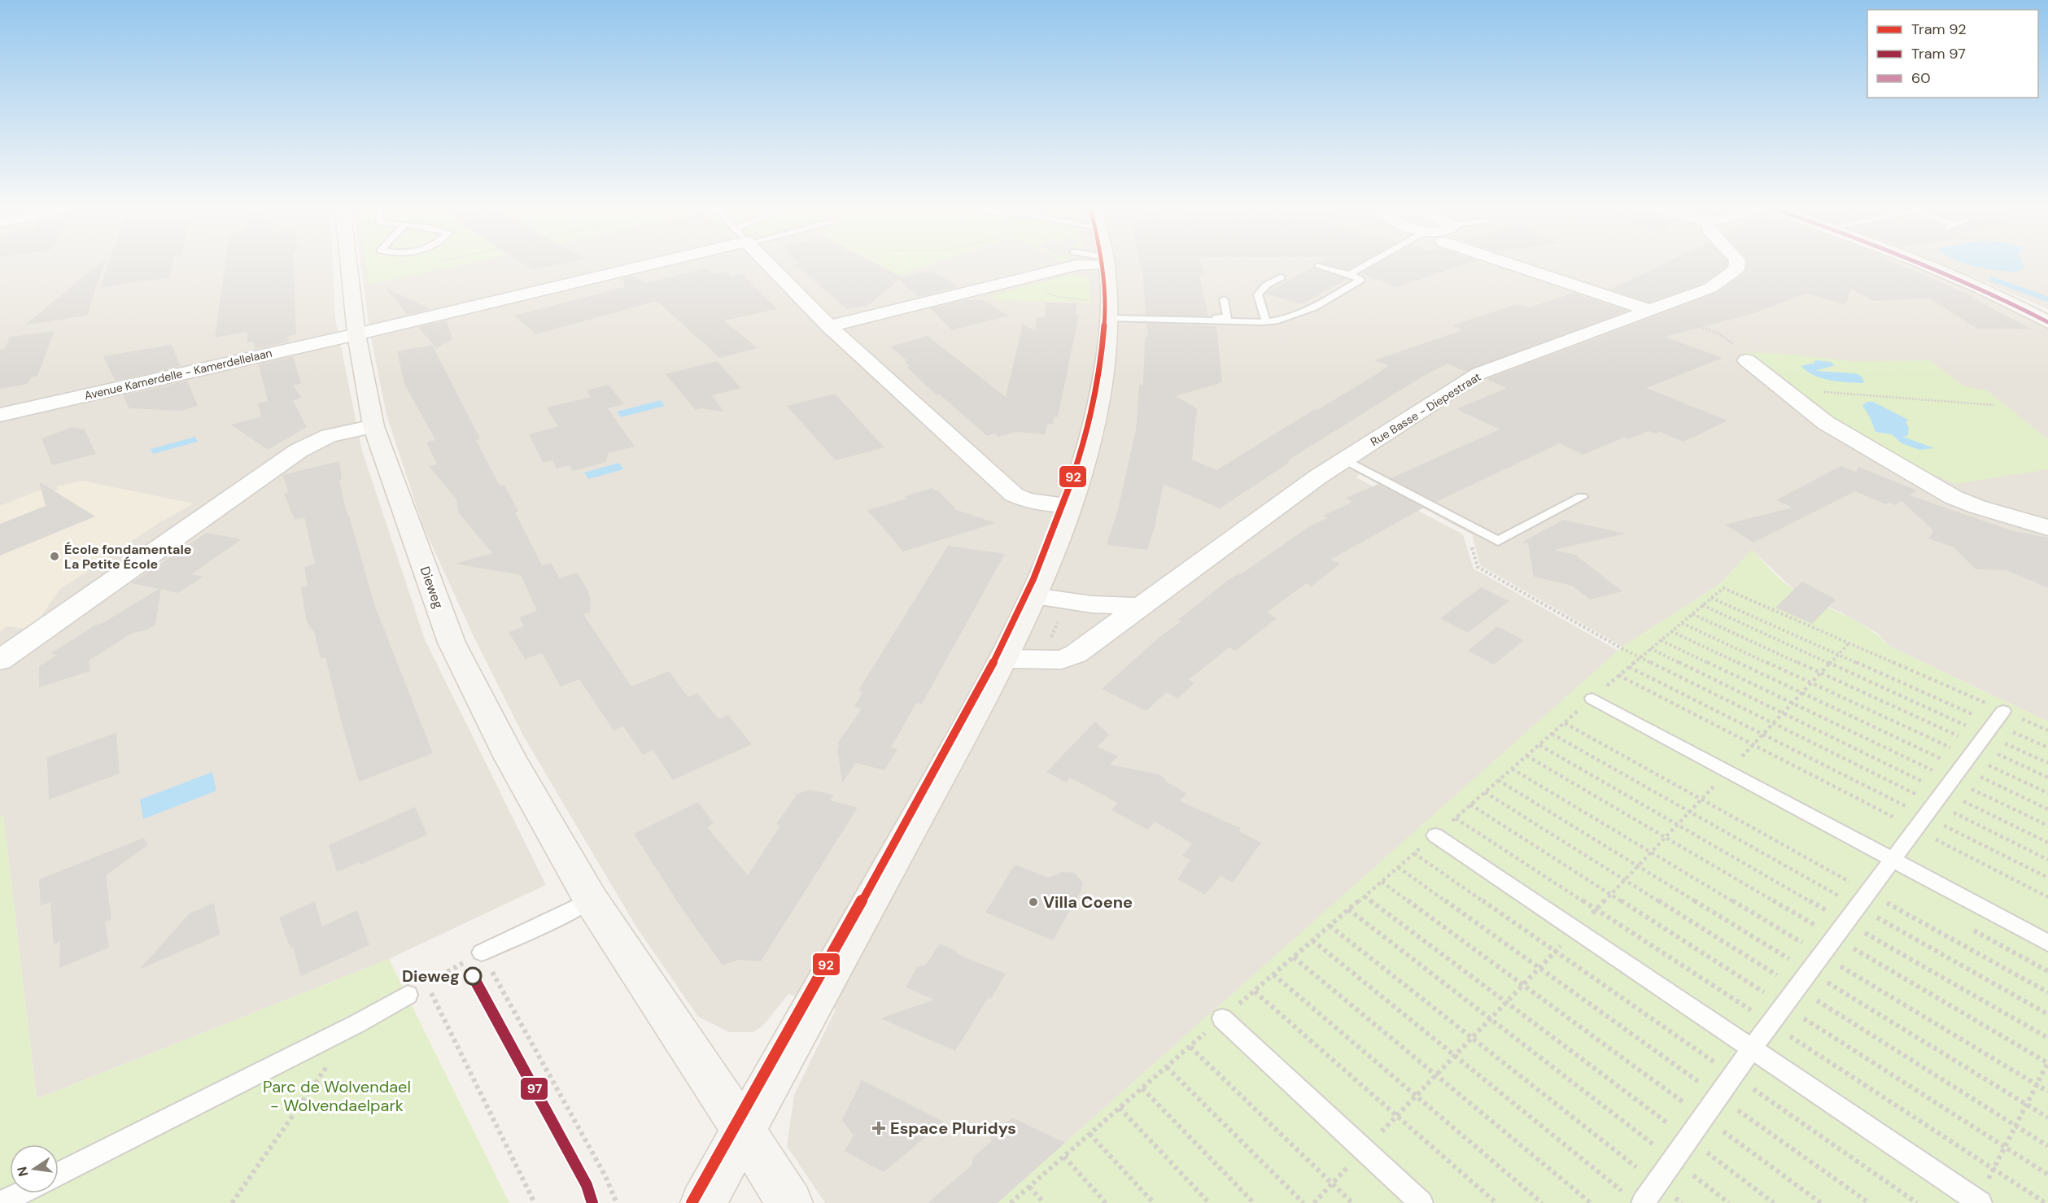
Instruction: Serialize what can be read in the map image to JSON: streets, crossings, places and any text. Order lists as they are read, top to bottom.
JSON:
{
  "streets": {
    "street": ["Avenue Kamerdelle - Kamerdellelaan", "Rue Basse - Diepestraat", "Dieweg"]
  },
  "crossings": [
    ["Avenue Kamerdelle - Kamerdellelaan", "Dieweg"]
  ],
  "parks": ["Parc de Wolvendael - Wolvendaelpark"],
  "places": {
    "other": ["École fondamentale La Petite École", "Villa Coene", "Dieweg"],
    "health": ["Espace Pluridys"]
  },
  "lines": ["tram line 92", "transit line 60", "tram line 97"],
  "legend": ["Tram 92", "Tram 97", "60"],
  "north": "left"
}
